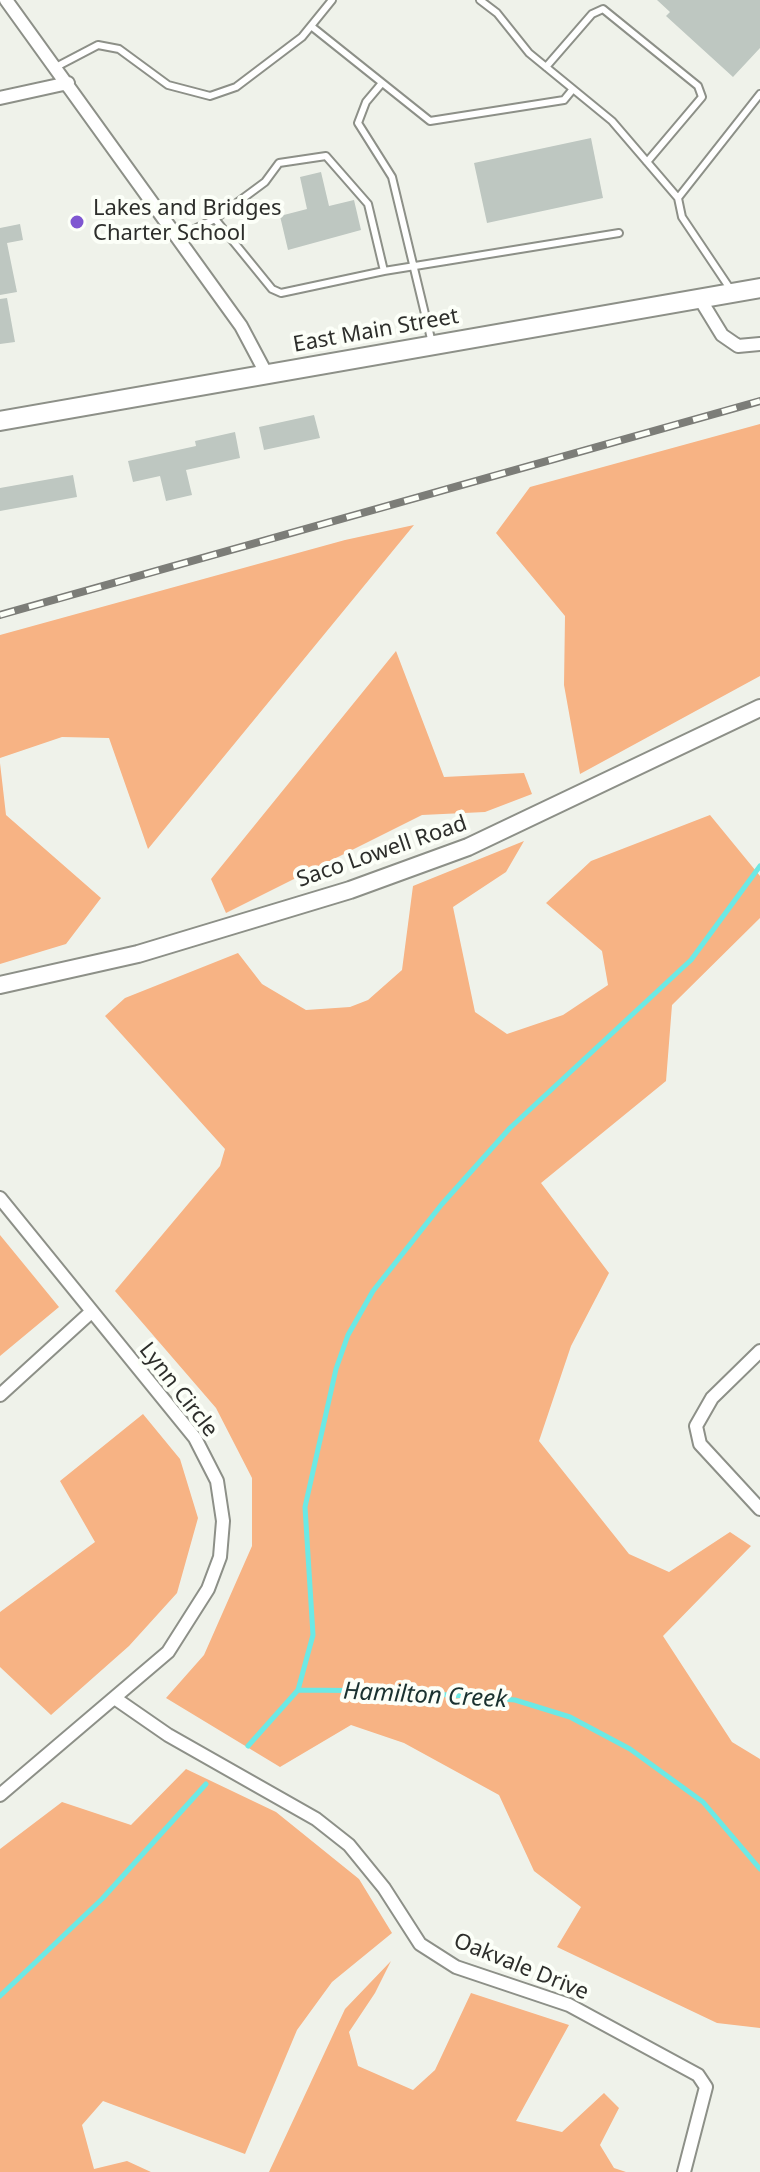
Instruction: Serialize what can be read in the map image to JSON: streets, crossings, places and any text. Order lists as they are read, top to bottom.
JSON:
{
  "streets": {
    "main road": ["East Main Street"],
    "street": ["Saco Lowell Road", "Lynn Circle", "Oakvale Drive"]
  },
  "crossings": [
    ["Lynn Circle", "Oakvale Drive"]
  ],
  "water": ["Hamilton Creek"],
  "places": ["Lakes and Bridges Charter School"]
}
